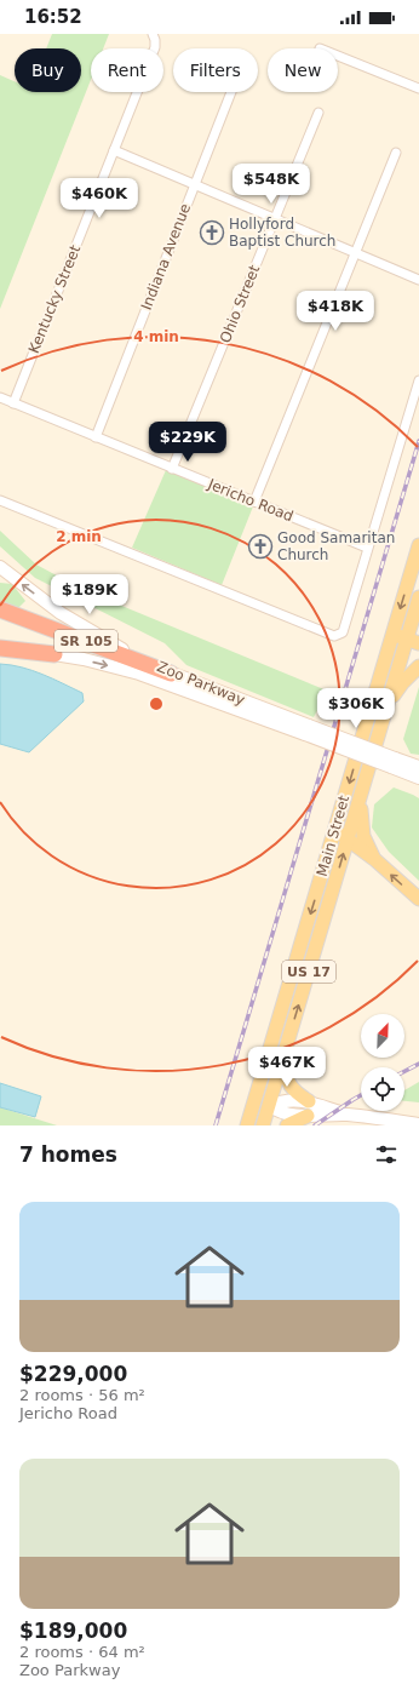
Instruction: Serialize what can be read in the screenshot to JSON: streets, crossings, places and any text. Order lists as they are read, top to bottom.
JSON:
{
  "streets": {
    "highway": ["SR 105"],
    "main road": ["Zoo Parkway", "Main Street", "US 17"],
    "street": [
      "Indiana Avenue",
      "Kentucky Street",
      "Ohio Street",
      "Jericho Road"
    ]
  },
  "crossings": [
    ["Indiana Avenue", "Jericho Road"],
    ["Kentucky Street", "Jericho Road"],
    ["Ohio Street", "Jericho Road"],
    ["SR 105", "Zoo Parkway"]
  ],
  "places": {
    "church": ["Hollyford Baptist Church", "Good Samaritan Church"]
  },
  "north": "top right",
  "page": {
    "status": "16:52",
    "chip": [
      "Buy",
      "Rent",
      "Filters",
      "New"
    ],
    "price": [
      "$548K",
      "$460K",
      "$418K",
      "$229K",
      "$189K",
      "$306K",
      "$467K"
    ],
    "heading": "7 homes",
    "list": [
      {
        "name": "$229,000",
        "note": "2 rooms · 56 m² · Jericho Road"
      },
      {
        "name": "$189,000",
        "note": "2 rooms · 64 m² · Zoo Parkway"
      }
    ]
  },
  "rings": ["4 min", "2 min"]
}
